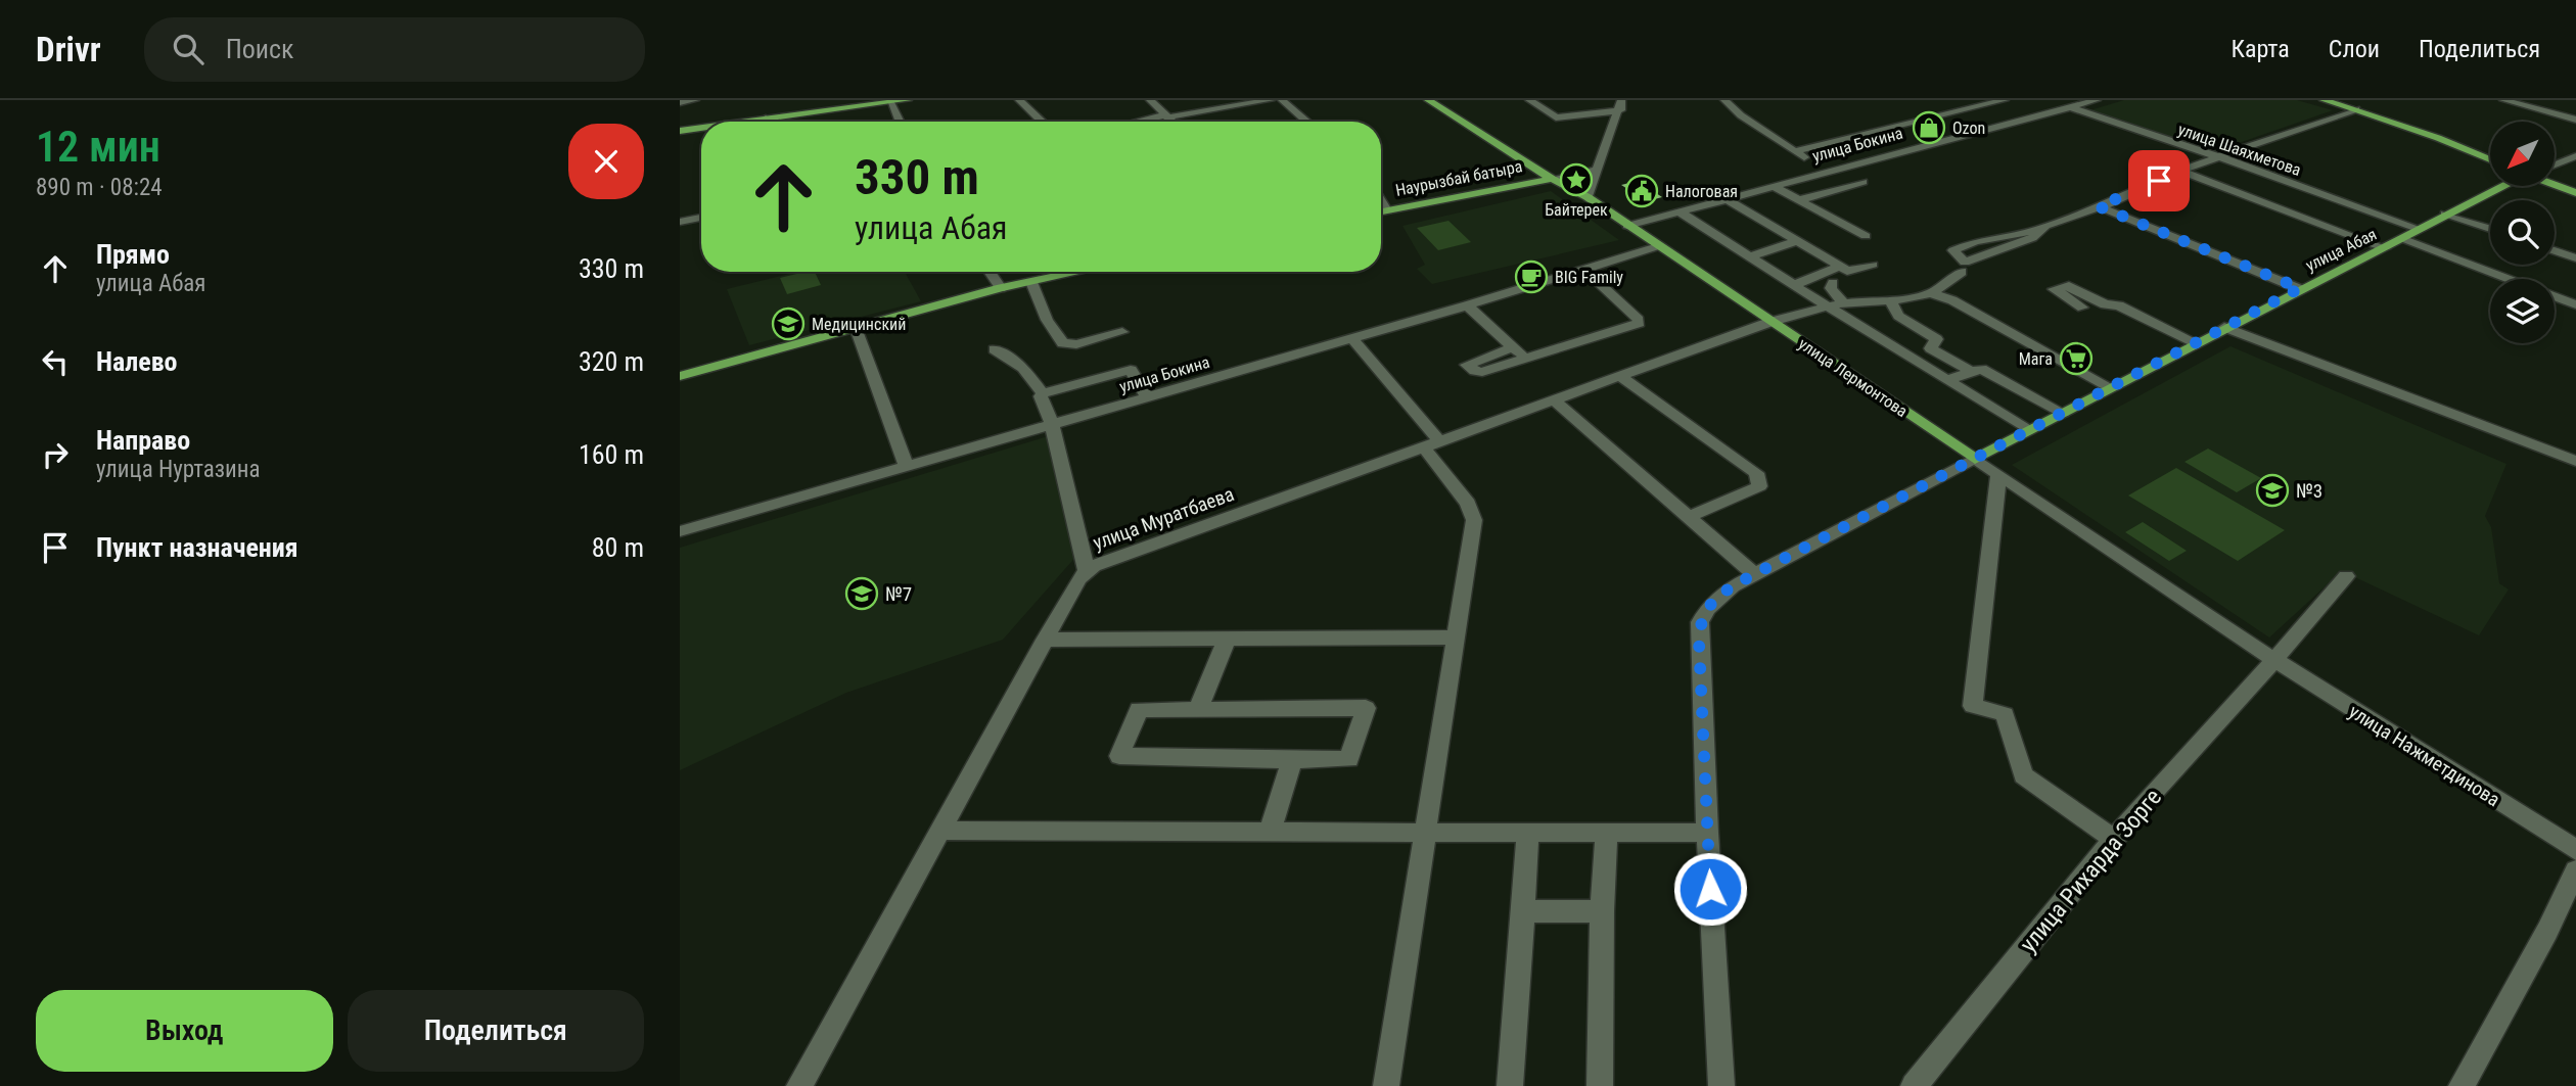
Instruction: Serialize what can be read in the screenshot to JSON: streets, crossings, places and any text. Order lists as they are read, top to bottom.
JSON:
{
  "streets": {
    "main road": ["Наурызбай батыра", "улица Абая", "улица Лермонтова"],
    "street": [
      "улица Бокина",
      "улица Шаяхметова",
      "улица Муратбаева",
      "улица Нажметдинова",
      "улица Рихарда Зорге"
    ]
  },
  "crossings": [
    ["улица Бокина", "улица Шаяхметова"],
    ["улица Бокина", "улица Лермонтова"],
    ["улица Шаяхметова", "улица Абая"],
    ["Наурызбай батыра", "улица Лермонтова"],
    ["улица Абая", "улица Лермонтова"],
    ["улица Лермонтова", "улица Муратбаева"],
    ["улица Лермонтова", "улица Нажметдинова"],
    ["улица Лермонтова", "улица Рихарда Зорге"],
    ["улица Нажметдинова", "улица Рихарда Зорге"]
  ],
  "places": {
    "shop": ["Ozon"],
    "place": ["Байтерек"],
    "public building": ["Налоговая"],
    "cafe": ["BIG Family"],
    "school or university": ["Медицинский", "№3", "№7"],
    "supermarket": ["Мага"]
  },
  "north": "bottom left",
  "page": {
    "header": "Drivr",
    "search": "Поиск",
    "nav": ["Карта", "Слои", "Поделиться"],
    "heading": ["12 мин", "890 m · 08:24"],
    "turn": ["330 m", "улица Абая"],
    "list": [
      {
        "name": "Прямо",
        "note": "улица Абая",
        "value": "330 m"
      },
      {
        "name": "Налево",
        "value": "320 m"
      },
      {
        "name": "Направо",
        "note": "улица Нуртазина",
        "value": "160 m"
      },
      {
        "name": "Пункт назначения",
        "value": "80 m"
      }
    ],
    "buttons": ["Выход", "Поделиться"]
  }
}
